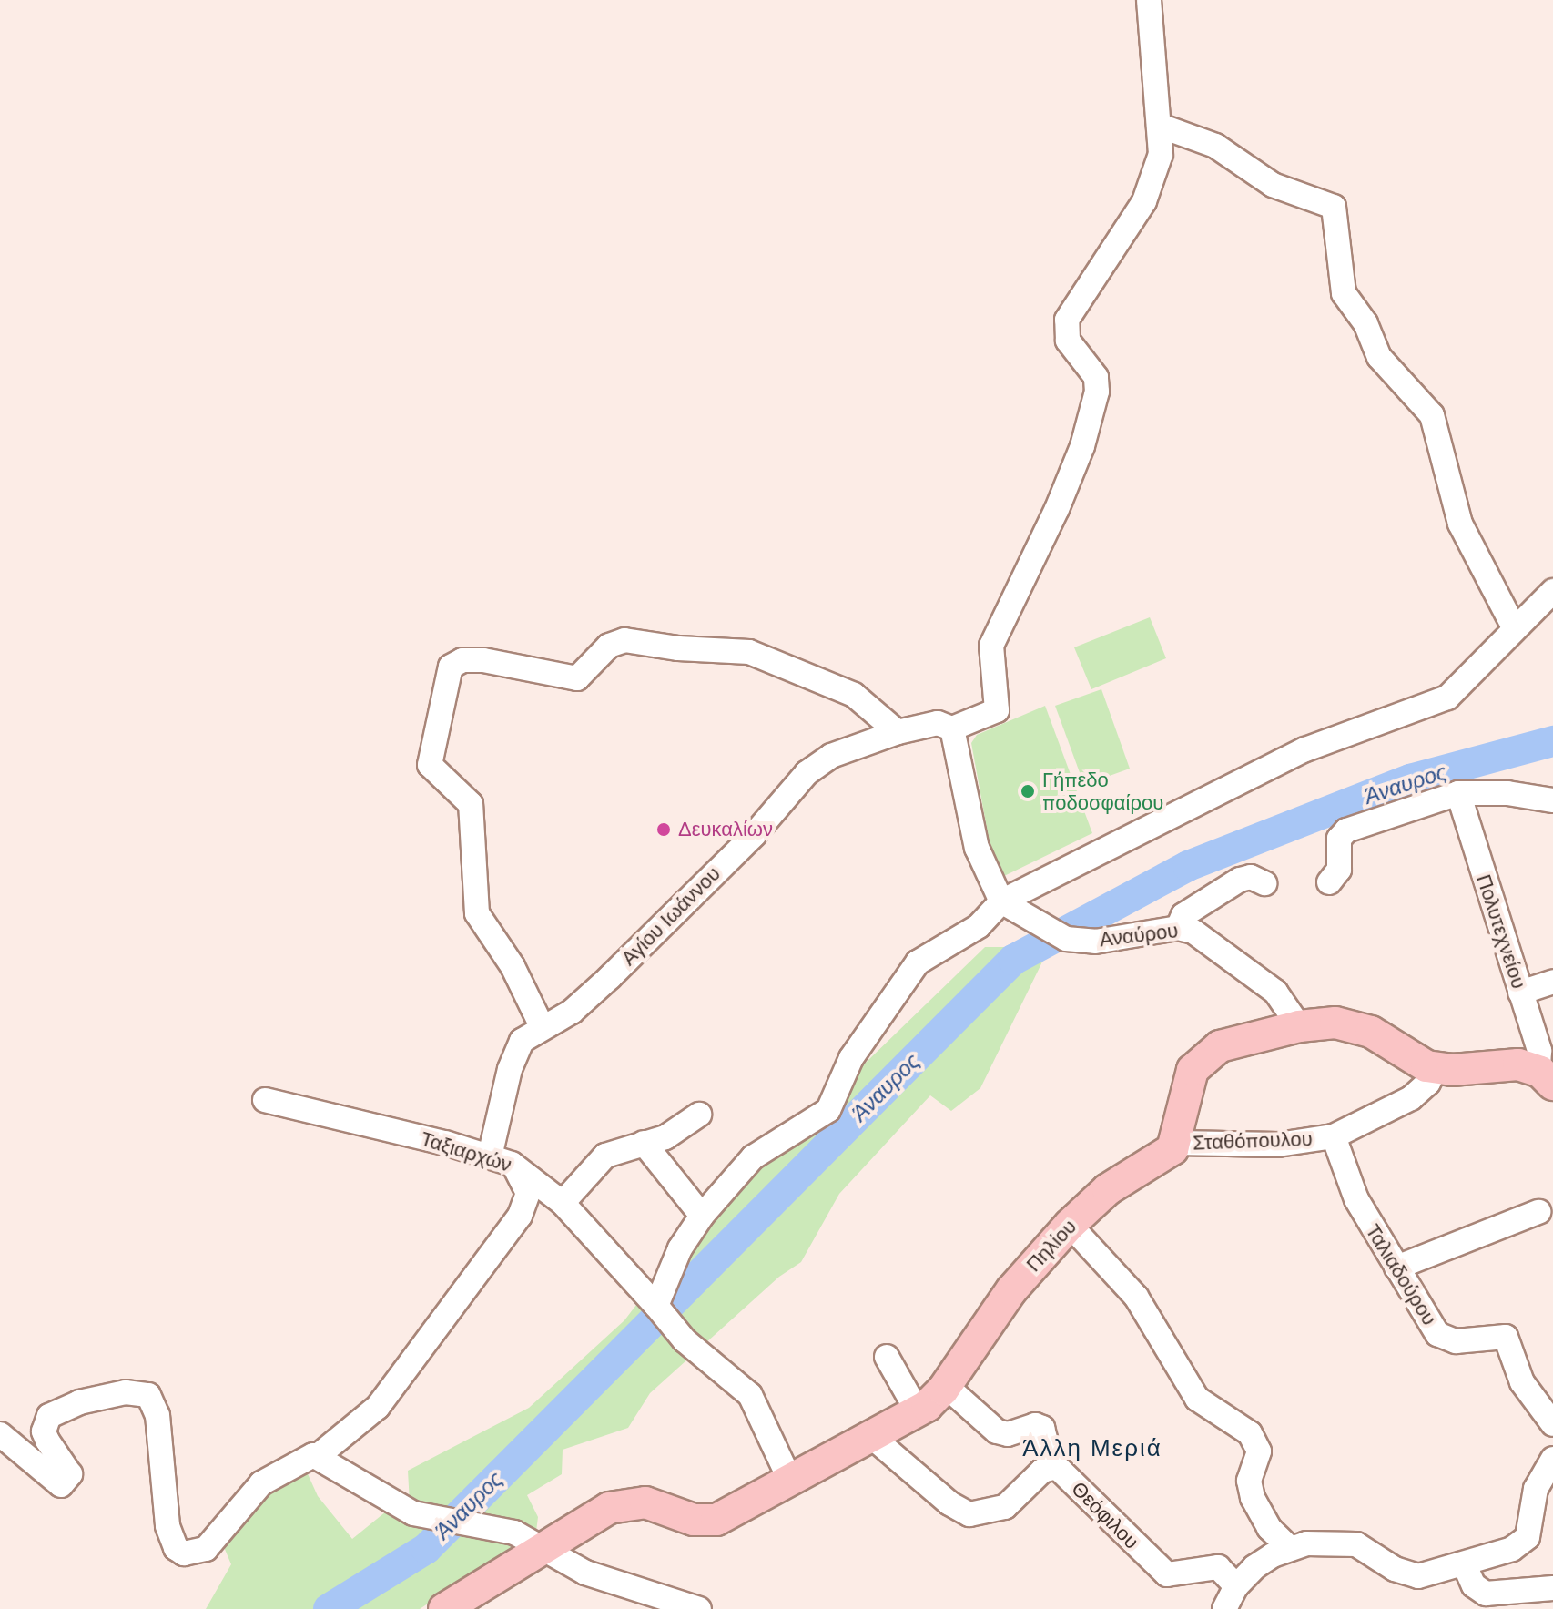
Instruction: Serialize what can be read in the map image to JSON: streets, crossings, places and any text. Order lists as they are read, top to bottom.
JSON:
{
  "streets": {
    "main road": ["Πηλίου"],
    "street": [
      "Αγίου Ιωάννου",
      "Πολυτεχνείου",
      "Αναύρου",
      "Σταθόπουλου",
      "Ταξιαρχών",
      "Ταλιαδούρου",
      "Θεόφιλου"
    ]
  },
  "crossings": [
    ["Αγίου Ιωάννου", "Ταξιαρχών"],
    ["Σταθόπουλου", "Πηλίου"],
    ["Σταθόπουλου", "Ταλιαδούρου"],
    ["Ταξιαρχών", "Πηλίου"],
    ["Πηλίου", "Θεόφιλου"]
  ],
  "districts": ["Άλλη Μεριά"],
  "water": ["Άναυρος"],
  "places": ["Γήπεδο ποδοσφαίρου", "Δευκαλίων"]
}
